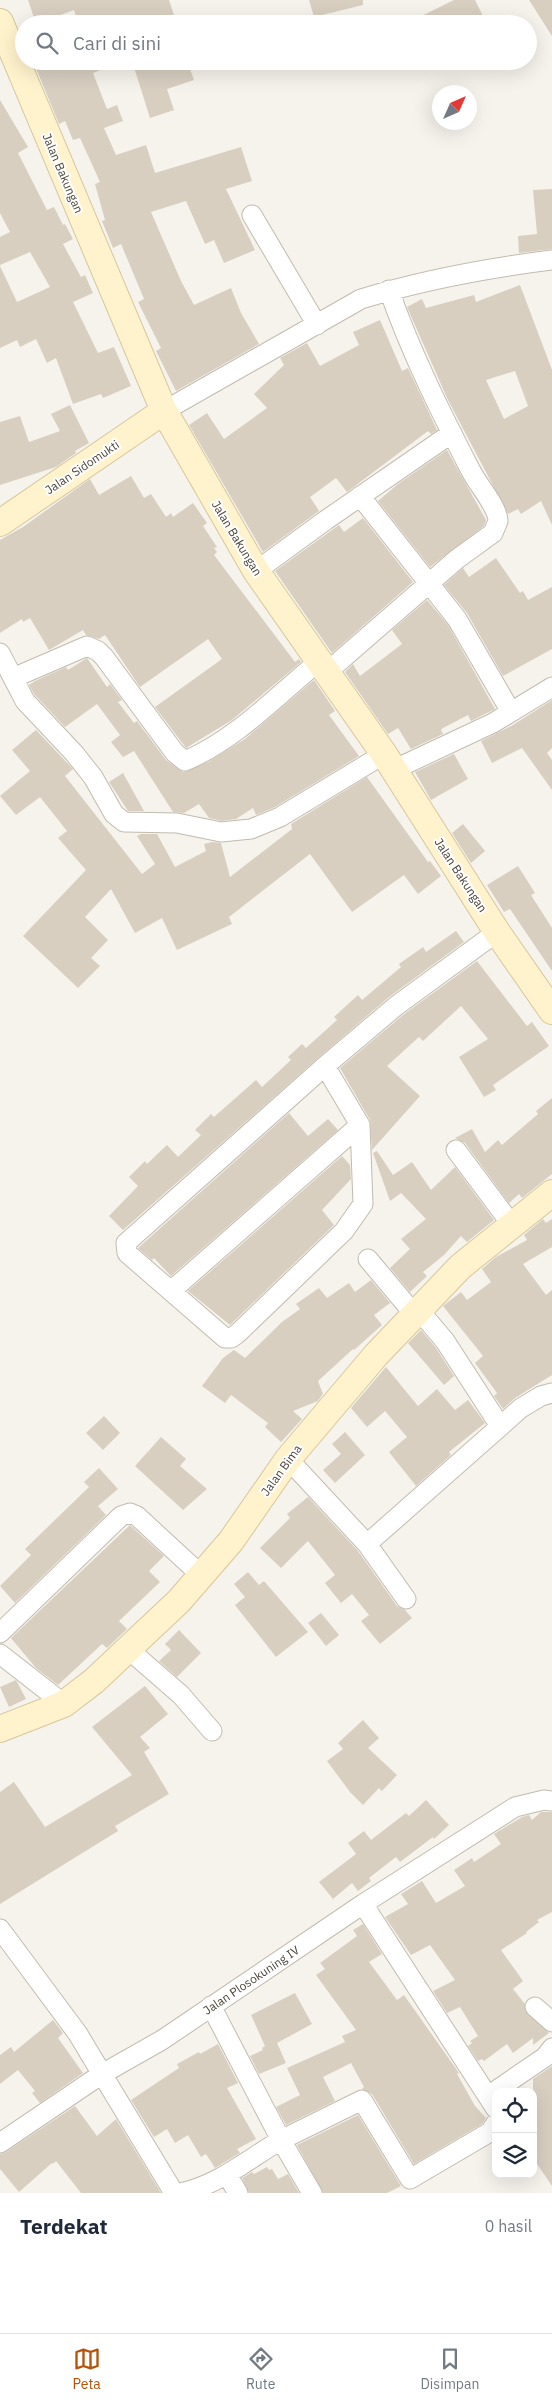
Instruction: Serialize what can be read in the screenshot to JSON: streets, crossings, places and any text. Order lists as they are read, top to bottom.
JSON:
{
  "streets": {
    "main road": ["Jalan Bakungan", "Jalan Sidomukti", "Jalan Bima"],
    "street": ["Jalan Plosokuning IV"]
  },
  "crossings": [
    ["Jalan Bakungan", "Jalan Sidomukti"]
  ],
  "north": "top right",
  "page": {
    "search": "Cari di sini",
    "heading": ["Terdekat", "0 hasil"],
    "nav": ["Peta", "Rute", "Disimpan"]
  }
}
